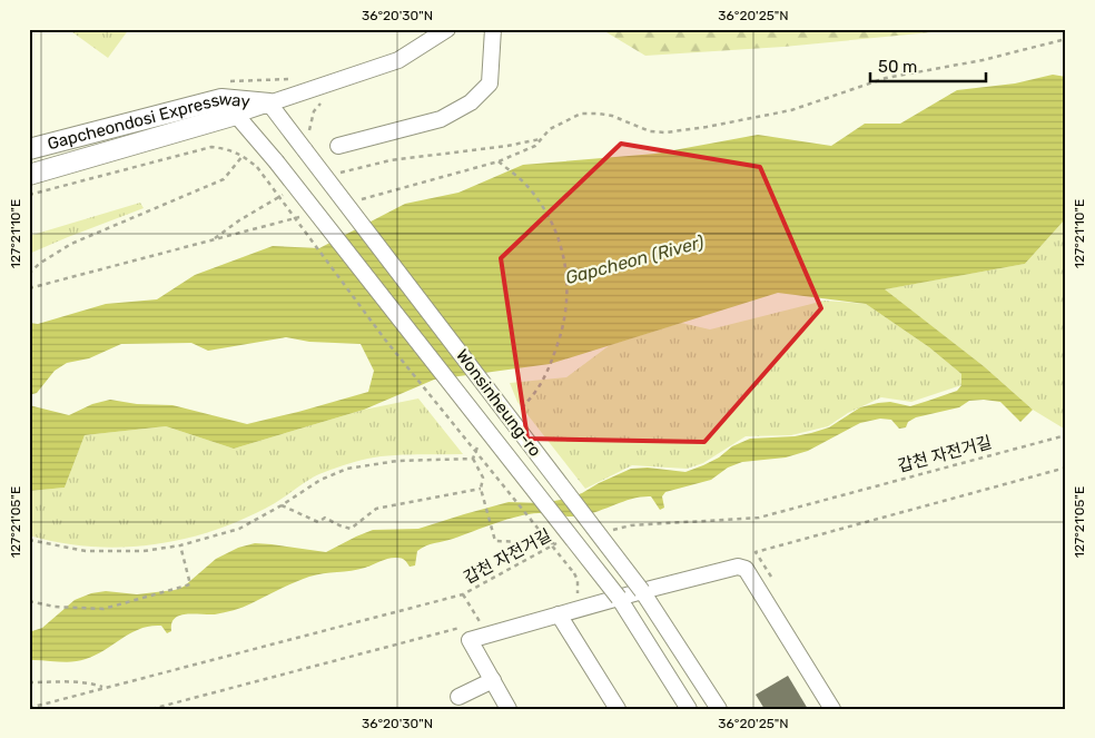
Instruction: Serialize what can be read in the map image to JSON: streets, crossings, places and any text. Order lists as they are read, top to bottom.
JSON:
{
  "streets": {
    "main road": ["Gapcheondosi Expressway"],
    "street": ["Wonsinheung-ro"],
    "path": ["갑천 자전거길"]
  },
  "crossings": [
    ["Gapcheondosi Expressway", "Wonsinheung-ro"]
  ],
  "water": ["Gapcheon (River)"],
  "scale_bar": "50 m",
  "coordinates": [
    "36°20'30\"N",
    "36°20'25\"N",
    "127°21'10\"E",
    "127°21'05\"E"
  ]
}
